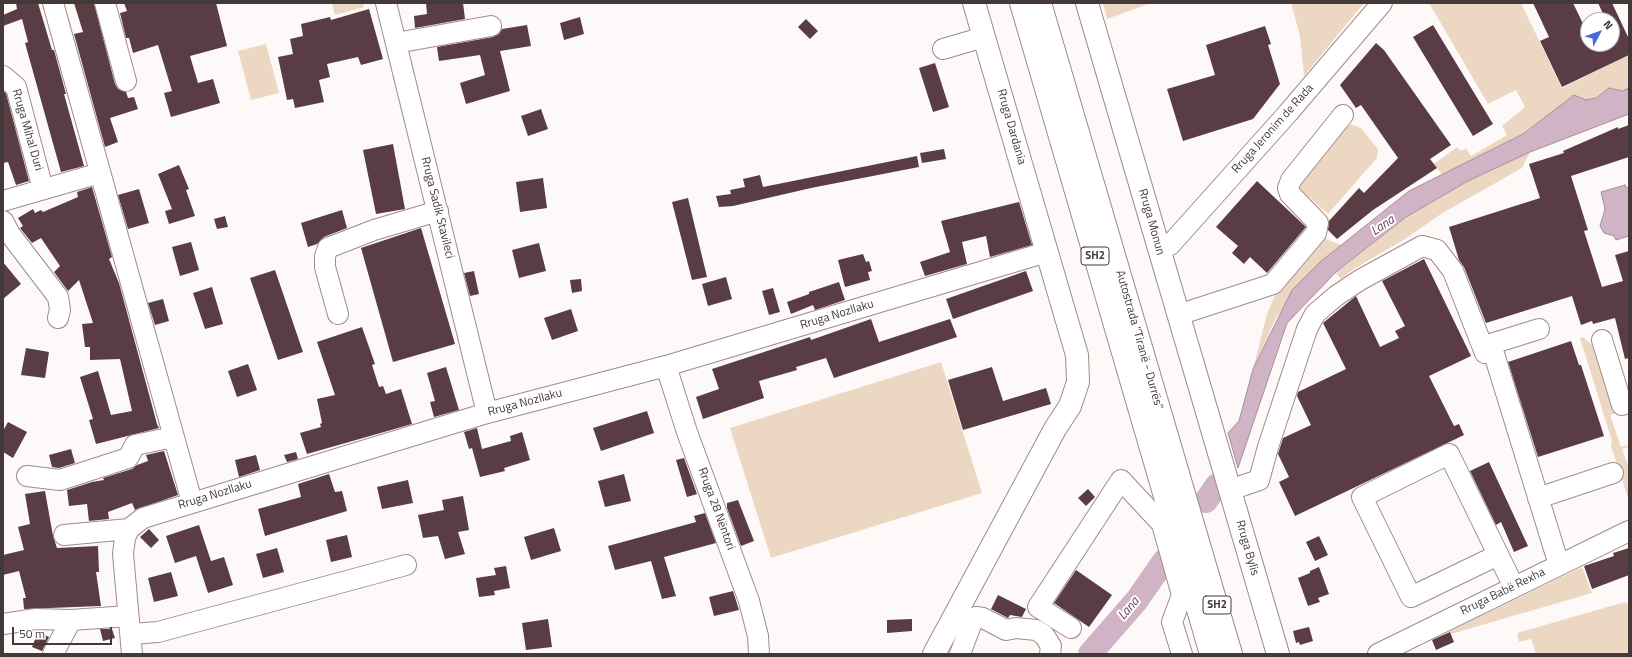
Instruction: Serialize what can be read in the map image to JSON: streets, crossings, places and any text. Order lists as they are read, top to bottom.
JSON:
{
  "streets": {
    "main road": [
      "Rruga Dardania",
      "Rruga Monun",
      "SH2",
      "Autostrada \"Tiranë - Durrës\"",
      "Rruga Bylis"
    ],
    "street": [
      "Rruga Jeronim de Rada",
      "Rruga Mihal Duri",
      "Rruga Sadik Stavileci",
      "Rruga Nozllaku",
      "Rruga 28 Nëntori",
      "Rruga Babë Rexha"
    ]
  },
  "crossings": [
    ["Rruga Dardania", "Rruga Nozllaku"],
    ["Rruga Jeronim de Rada", "Rruga Monun"],
    ["Rruga Sadik Stavileci", "Rruga Nozllaku"],
    ["Rruga Monun", "Rruga Bylis"],
    ["Rruga Nozllaku", "Rruga 28 Nëntori"]
  ],
  "water": ["Lana"],
  "scale_bar": "50 m",
  "north": "top right"
}
